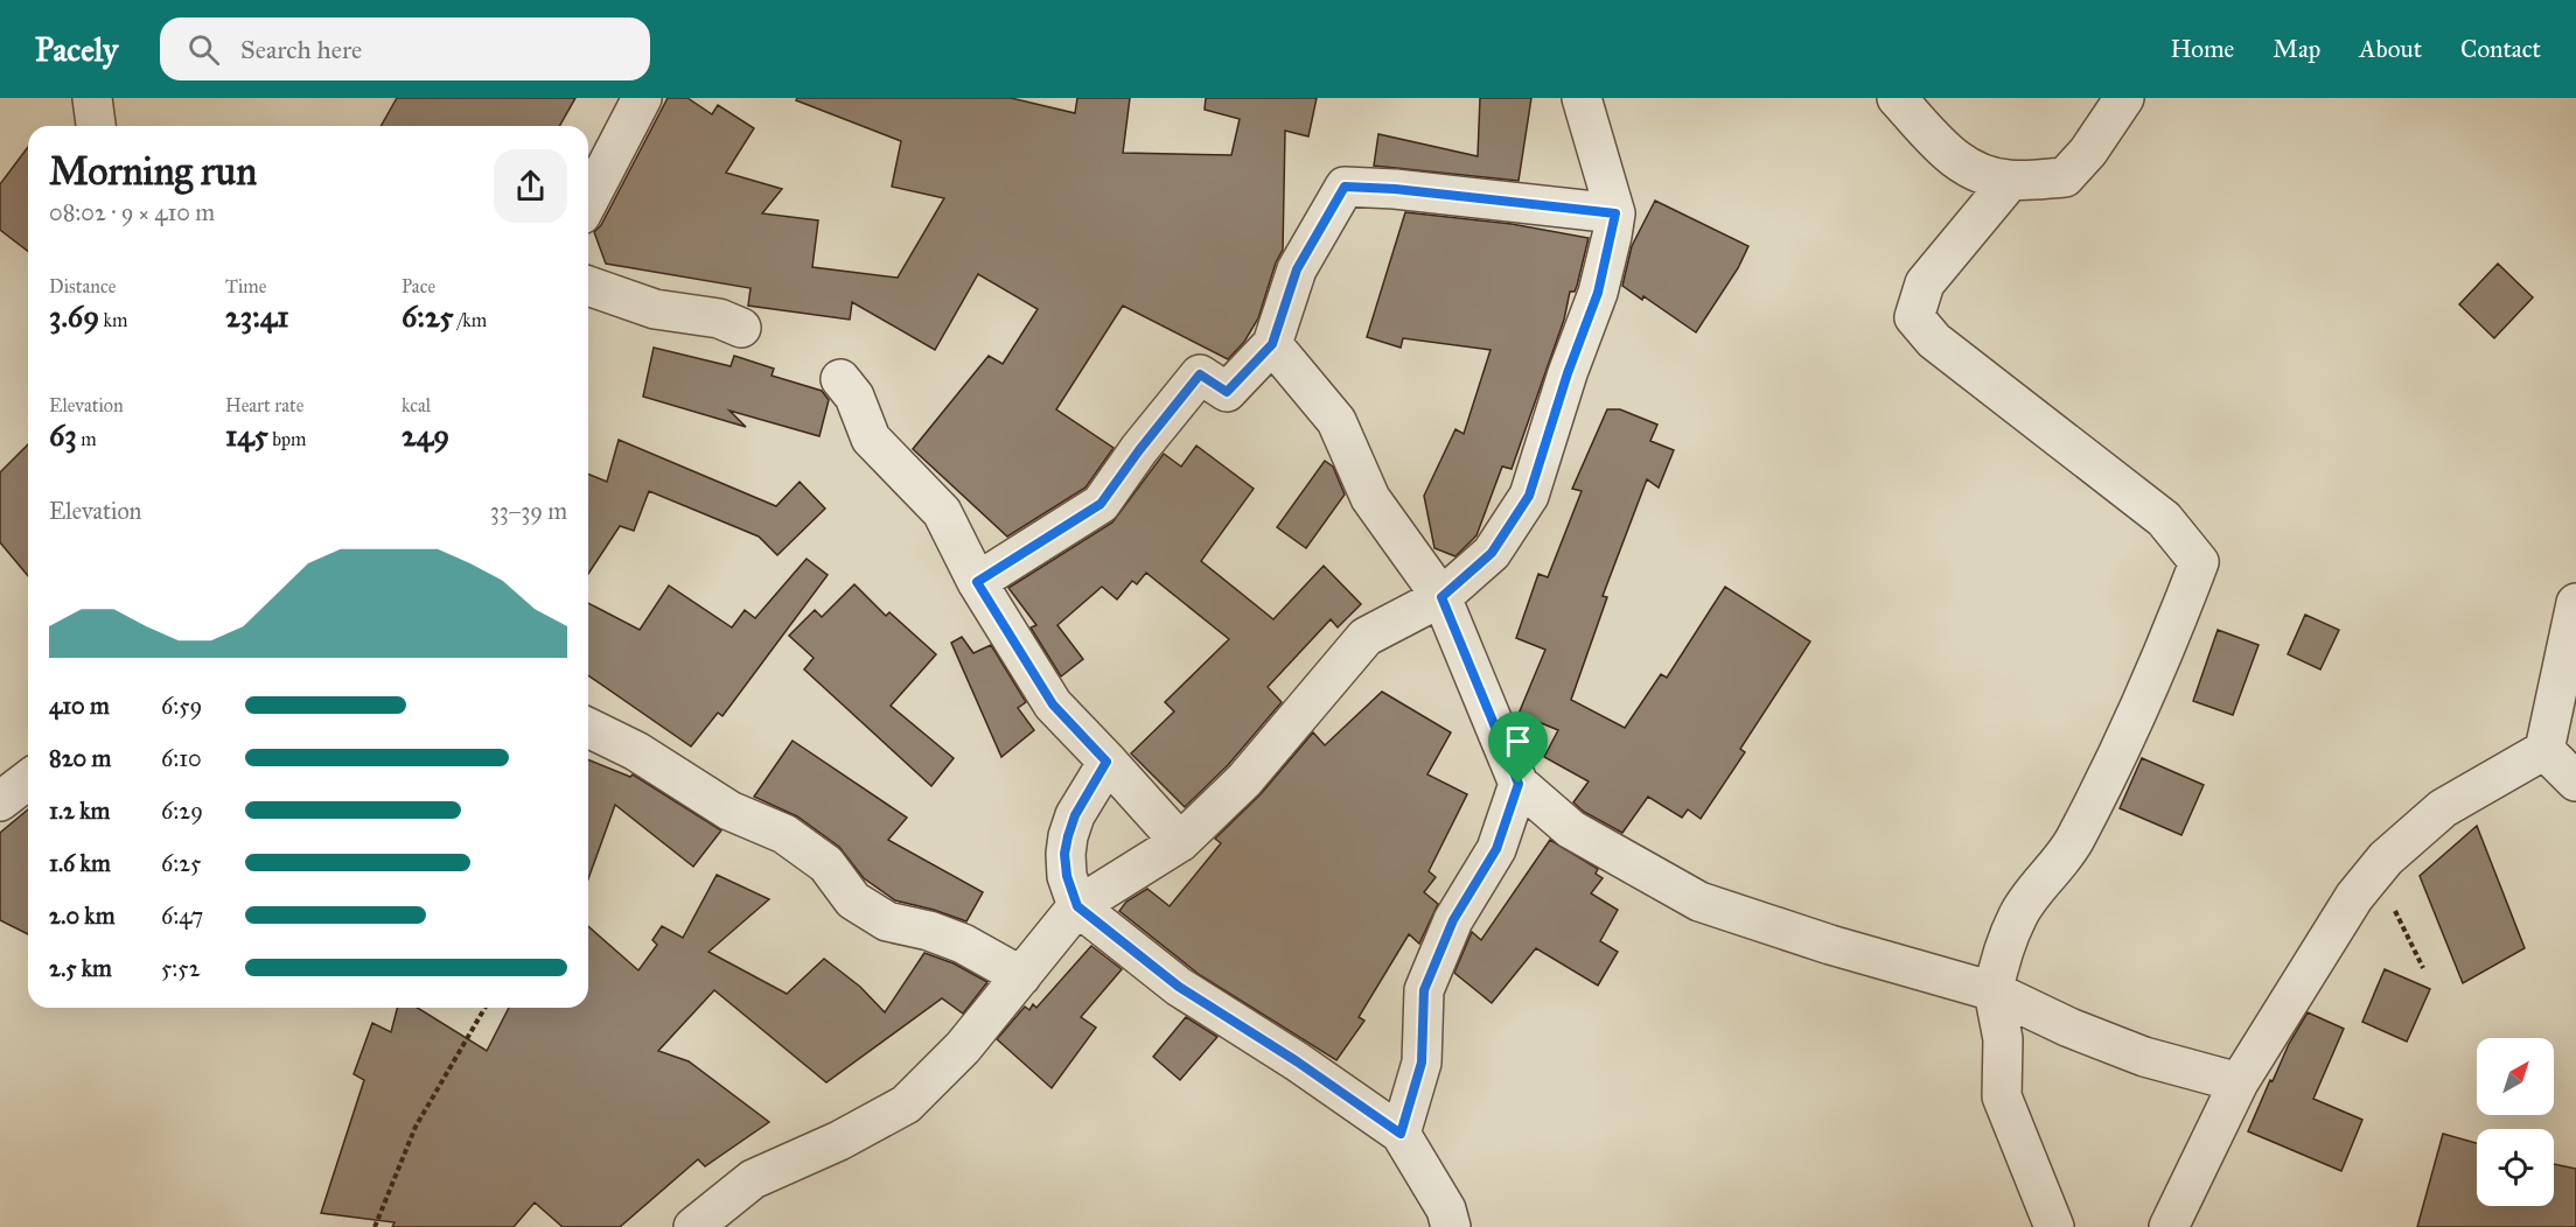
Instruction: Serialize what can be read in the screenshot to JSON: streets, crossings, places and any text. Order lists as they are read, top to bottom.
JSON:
{
  "north": "top right",
  "page": {
    "header": "Pacely",
    "search": "Search here",
    "nav": [
      "Home",
      "Map",
      "About",
      "Contact"
    ],
    "heading": ["Morning run", "08:02 · 9 × 410 m"],
    "stats": [
      ["Distance", "3.69 km"],
      ["Time", "23:41"],
      ["Pace", "6:25 /km"],
      ["Elevation", "63 m"],
      ["Heart rate", "145 bpm"],
      ["kcal", "249"]
    ],
    "chart": ["Elevation", "33–39 m"],
    "list": [
      {
        "name": "410 m",
        "note": "6:59"
      },
      {
        "name": "820 m",
        "note": "6:10"
      },
      {
        "name": "1.2 km",
        "note": "6:29"
      },
      {
        "name": "1.6 km",
        "note": "6:25"
      },
      {
        "name": "2.0 km",
        "note": "6:47"
      },
      {
        "name": "2.5 km",
        "note": "5:52"
      }
    ]
  }
}
